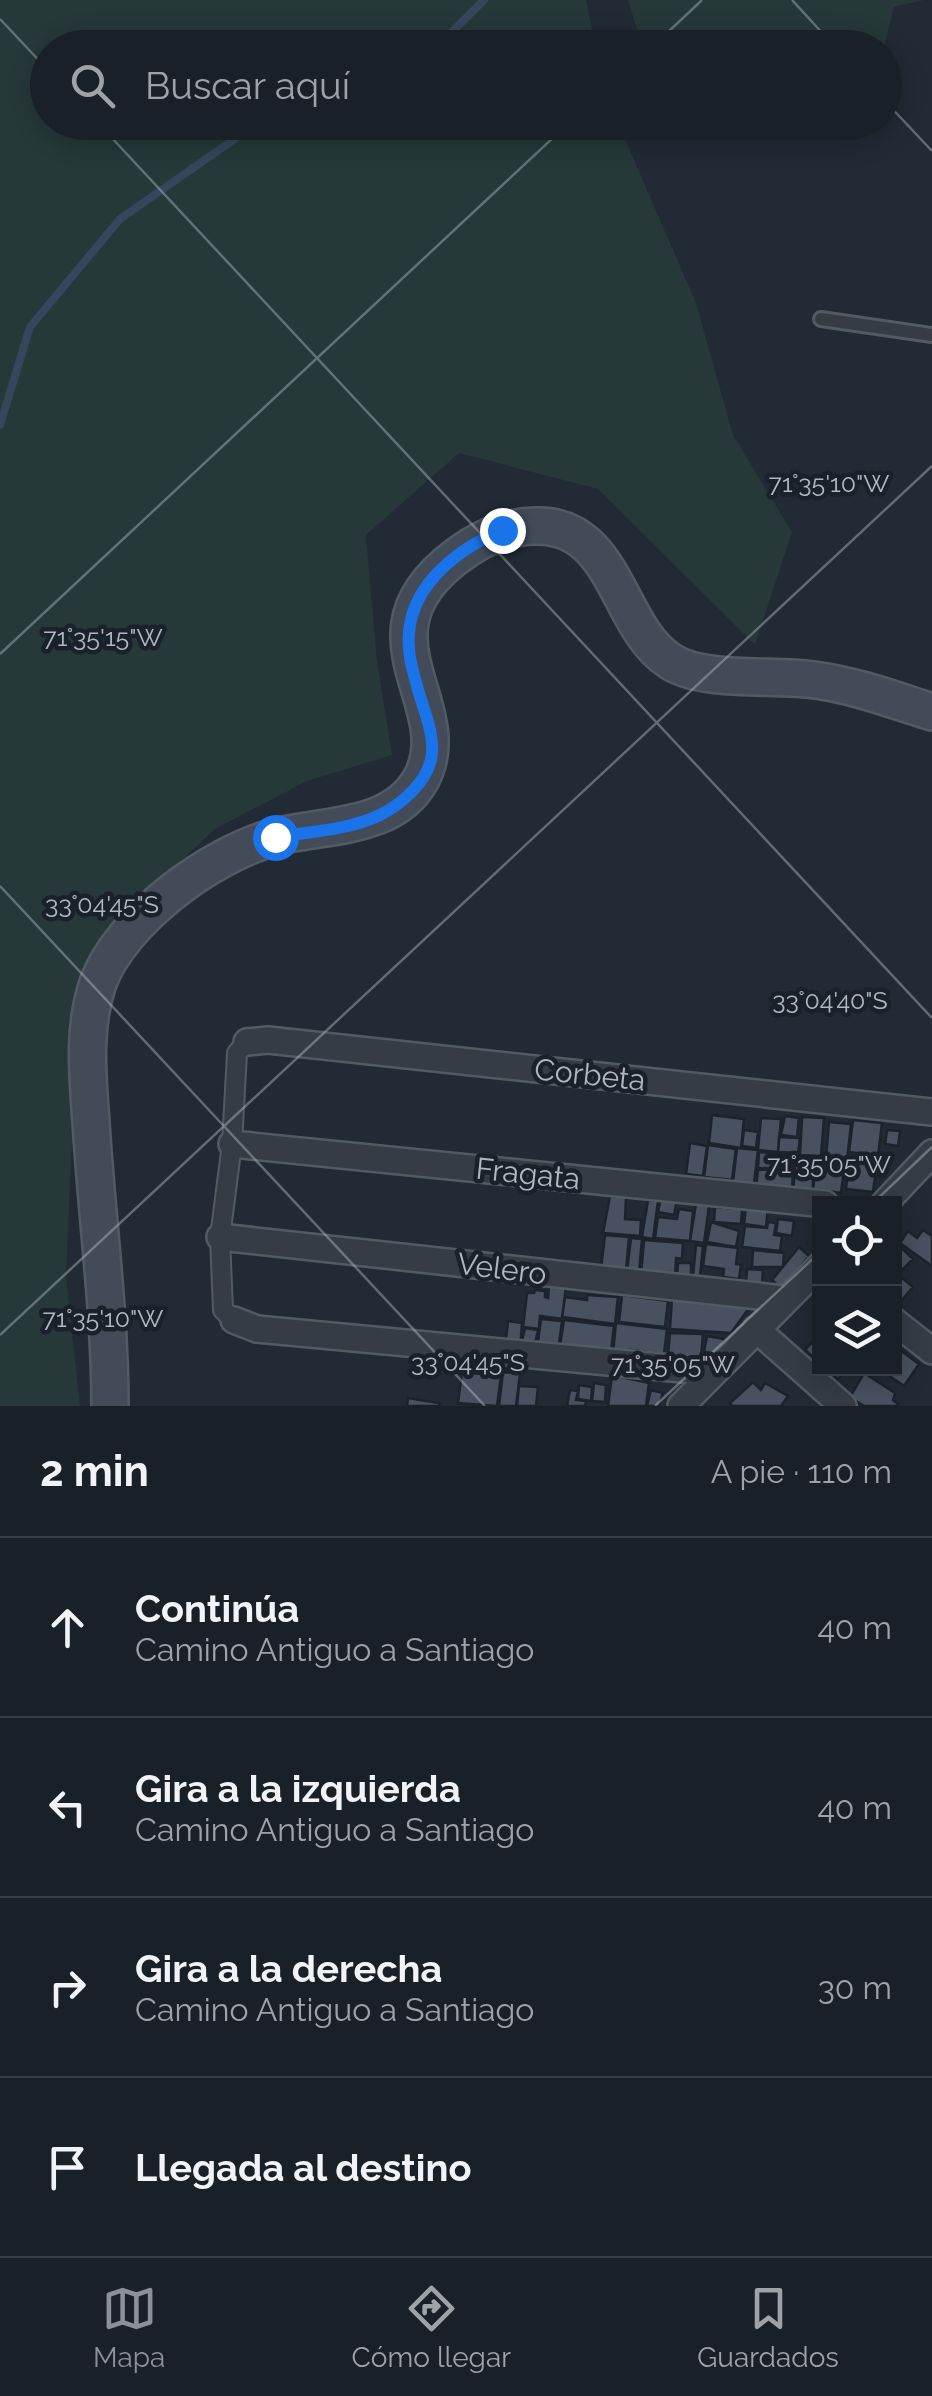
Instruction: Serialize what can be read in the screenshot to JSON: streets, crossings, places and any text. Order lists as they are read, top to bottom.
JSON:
{
  "streets": {
    "street": ["Corbeta", "Fragata", "Velero"]
  },
  "page": {
    "search": "Buscar aquí",
    "heading": ["2 min", "A pie · 110 m"],
    "list": [
      ["Continúa", "Camino Antiguo a Santiago", "40 m"],
      ["Gira a la izquierda", "Camino Antiguo a Santiago", "40 m"],
      ["Gira a la derecha", "Camino Antiguo a Santiago", "30 m"],
      "Llegada al destino"
    ],
    "nav": ["Mapa", "Cómo llegar", "Guardados"]
  },
  "coordinates": [
    "71°35'10\"W",
    "71°35'15\"W",
    "33°04'45\"S",
    "33°04'40\"S",
    "71°35'05\"W"
  ]
}
